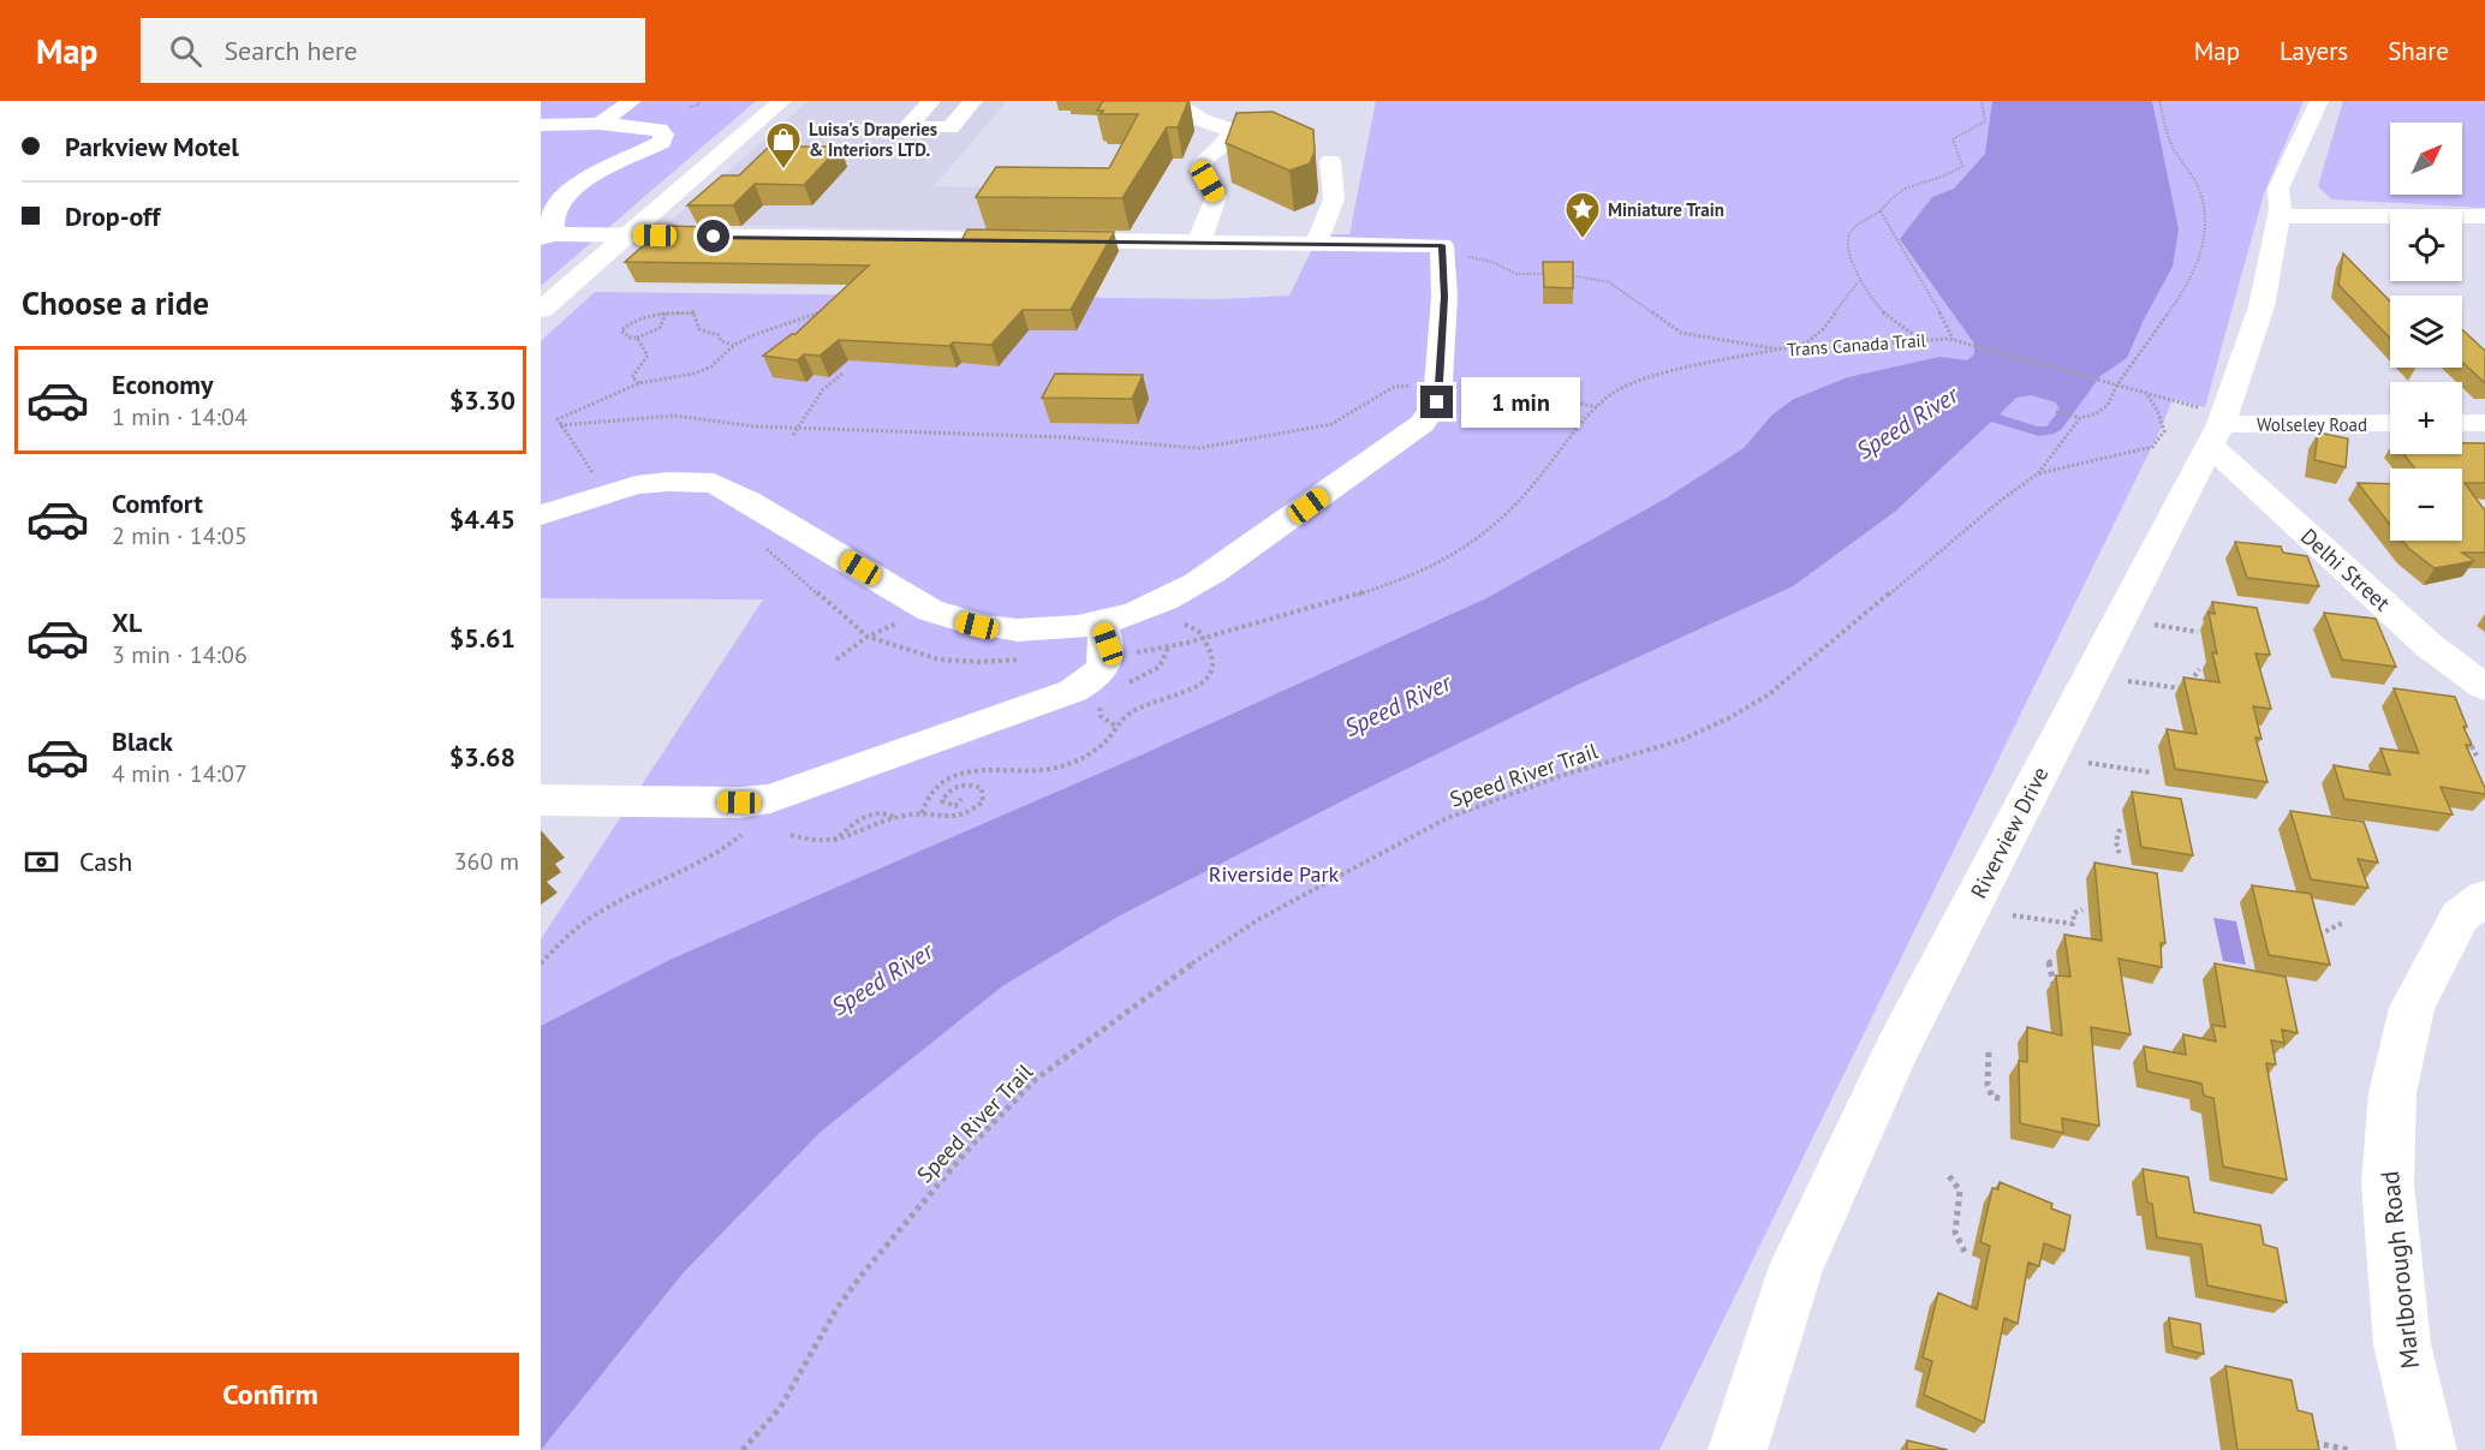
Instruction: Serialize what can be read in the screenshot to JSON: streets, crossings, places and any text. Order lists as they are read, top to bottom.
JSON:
{
  "streets": {
    "street": [
      "Wolseley Road",
      "Delhi Street",
      "Riverview Drive",
      "Marlborough Road"
    ],
    "path": ["Trans Canada Trail", "Speed River Trail"]
  },
  "crossings": [
    ["Trans Canada Trail", "Wolseley Road"],
    ["Trans Canada Trail", "Delhi Street"],
    ["Trans Canada Trail", "Speed River Trail"],
    ["Trans Canada Trail", "Riverview Drive"],
    ["Wolseley Road", "Delhi Street"],
    ["Wolseley Road", "Riverview Drive"],
    ["Delhi Street", "Riverview Drive"]
  ],
  "water": ["Speed River"],
  "parks": ["Riverside Park"],
  "places": {
    "shop": ["Luisa's Draperies & Interiors LTD."],
    "place": ["Miniature Train"]
  },
  "north": "top right",
  "page": {
    "header": "Map",
    "search": "Search here",
    "nav": ["Map", "Layers", "Share"],
    "banner": ["Parkview Motel", "Drop-off"],
    "map_buttons": ["+", "−"],
    "heading": "Choose a ride",
    "list": [
      {
        "name": "Economy",
        "note": "1 min · 14:04",
        "value": "$3.30"
      },
      {
        "name": "Comfort",
        "note": "2 min · 14:05",
        "value": "$4.45"
      },
      {
        "name": "XL",
        "note": "3 min · 14:06",
        "value": "$5.61"
      },
      {
        "name": "Black",
        "note": "4 min · 14:07",
        "value": "$3.68"
      }
    ],
    "bubble": "1 min",
    "pay": ["Cash", "360 m"],
    "buttons": "Confirm"
  }
}
